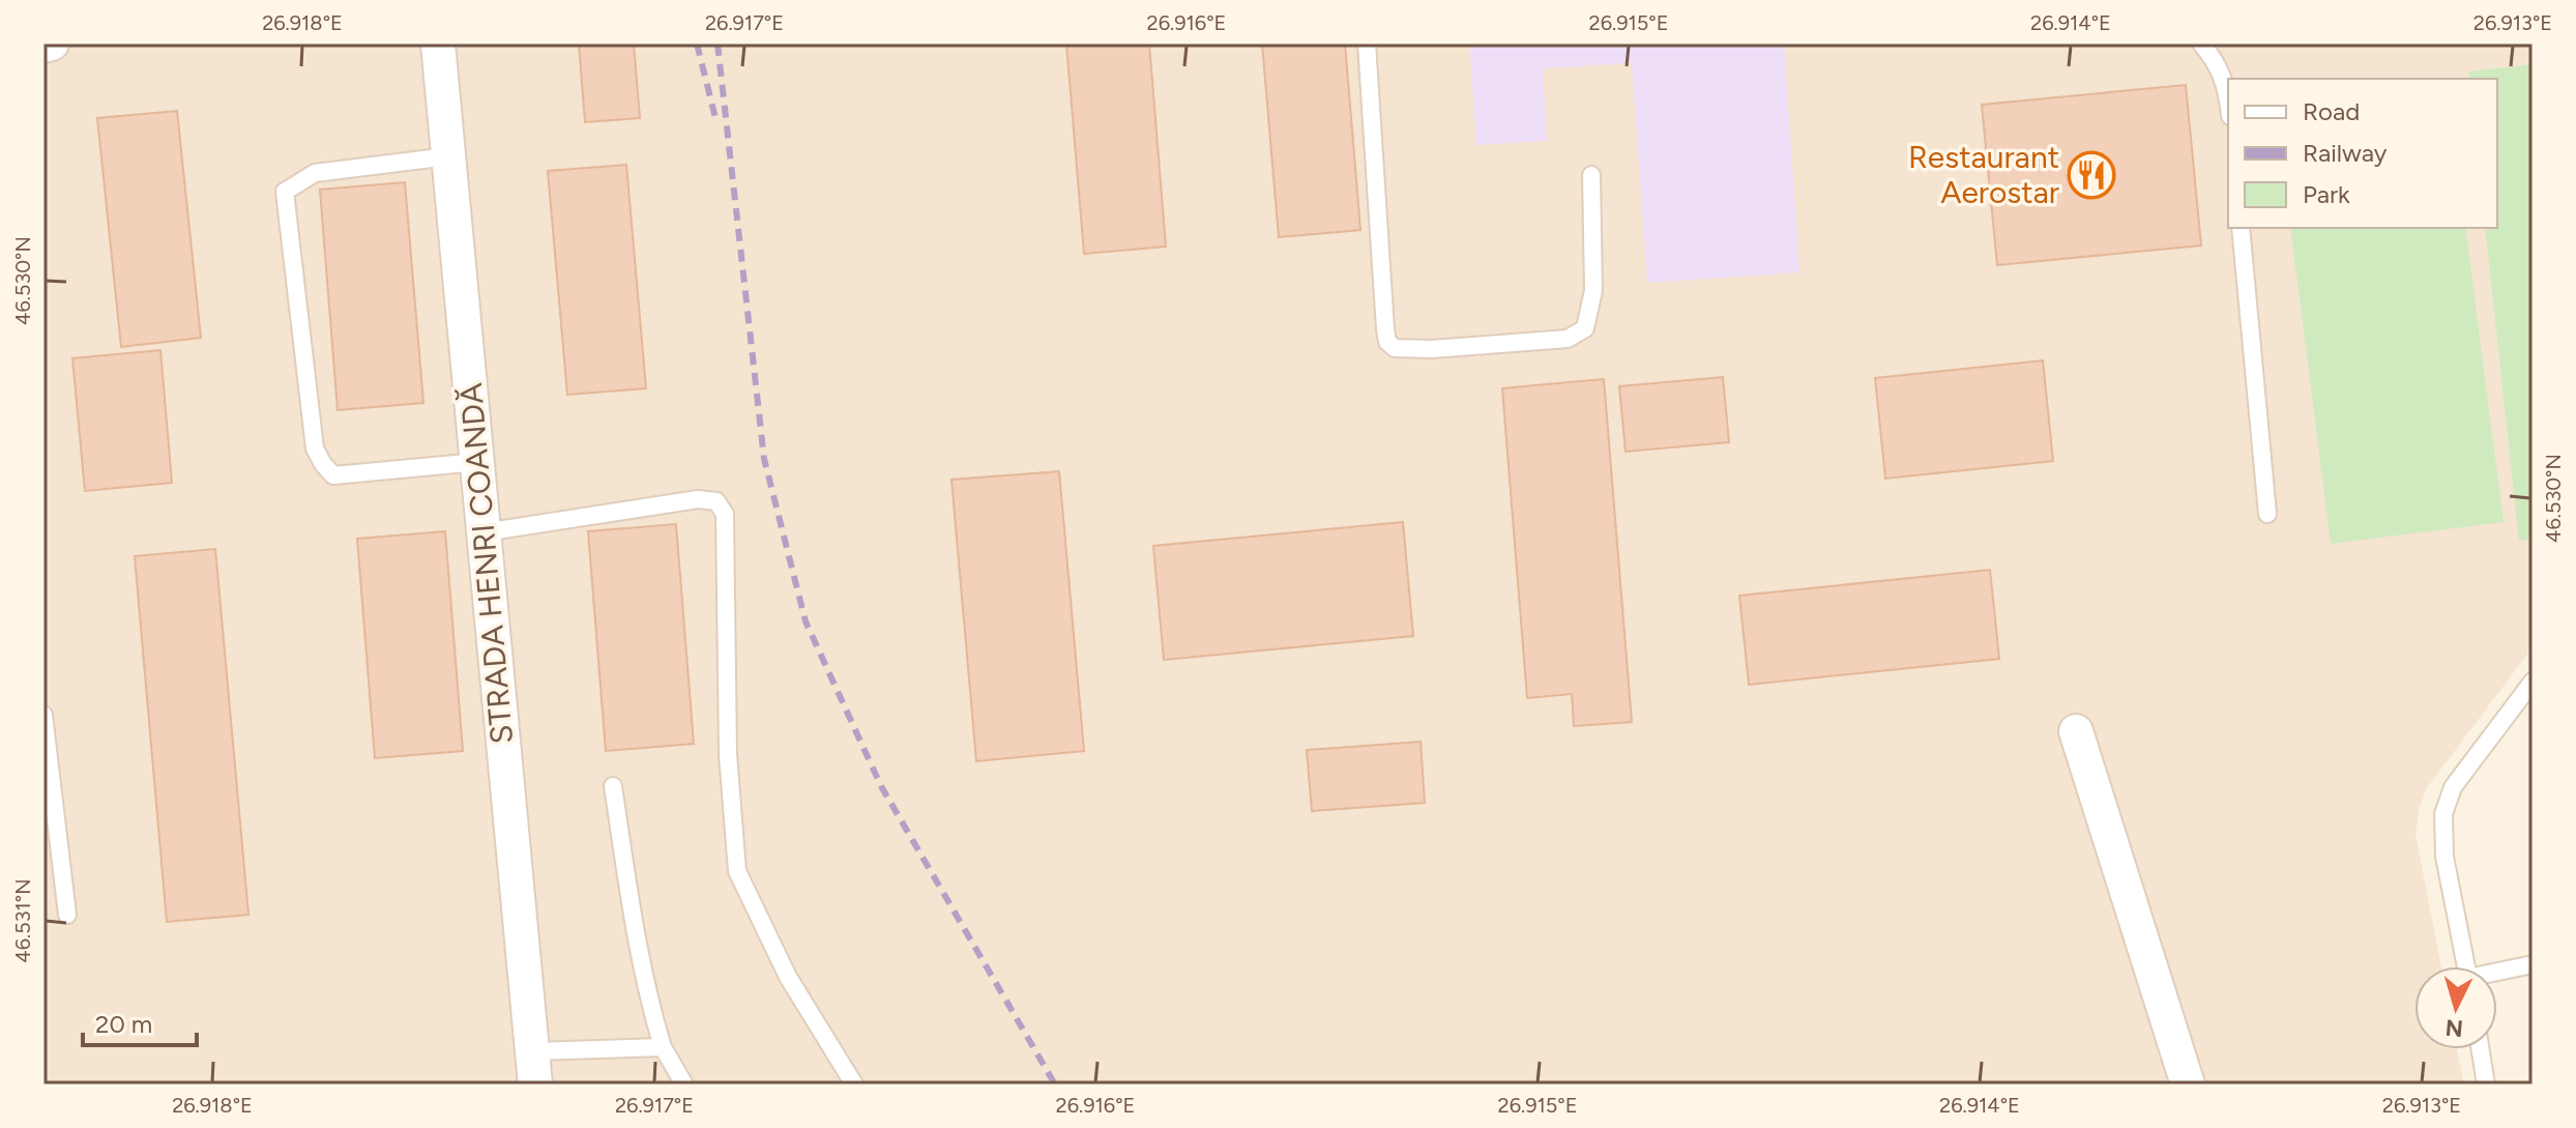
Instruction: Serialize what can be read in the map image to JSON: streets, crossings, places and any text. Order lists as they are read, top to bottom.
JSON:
{
  "streets": {
    "street": ["STRADA HENRI COANDĂ"]
  },
  "places": {
    "restaurant": ["Restaurant Aerostar"]
  },
  "legend": ["Road", "Railway", "Park"],
  "scale_bar": "20 m",
  "north": "bottom",
  "coordinates": [
    "26.918°E",
    "26.917°E",
    "26.916°E",
    "26.915°E",
    "26.914°E",
    "26.913°E",
    "46.530°N",
    "46.531°N"
  ]
}
